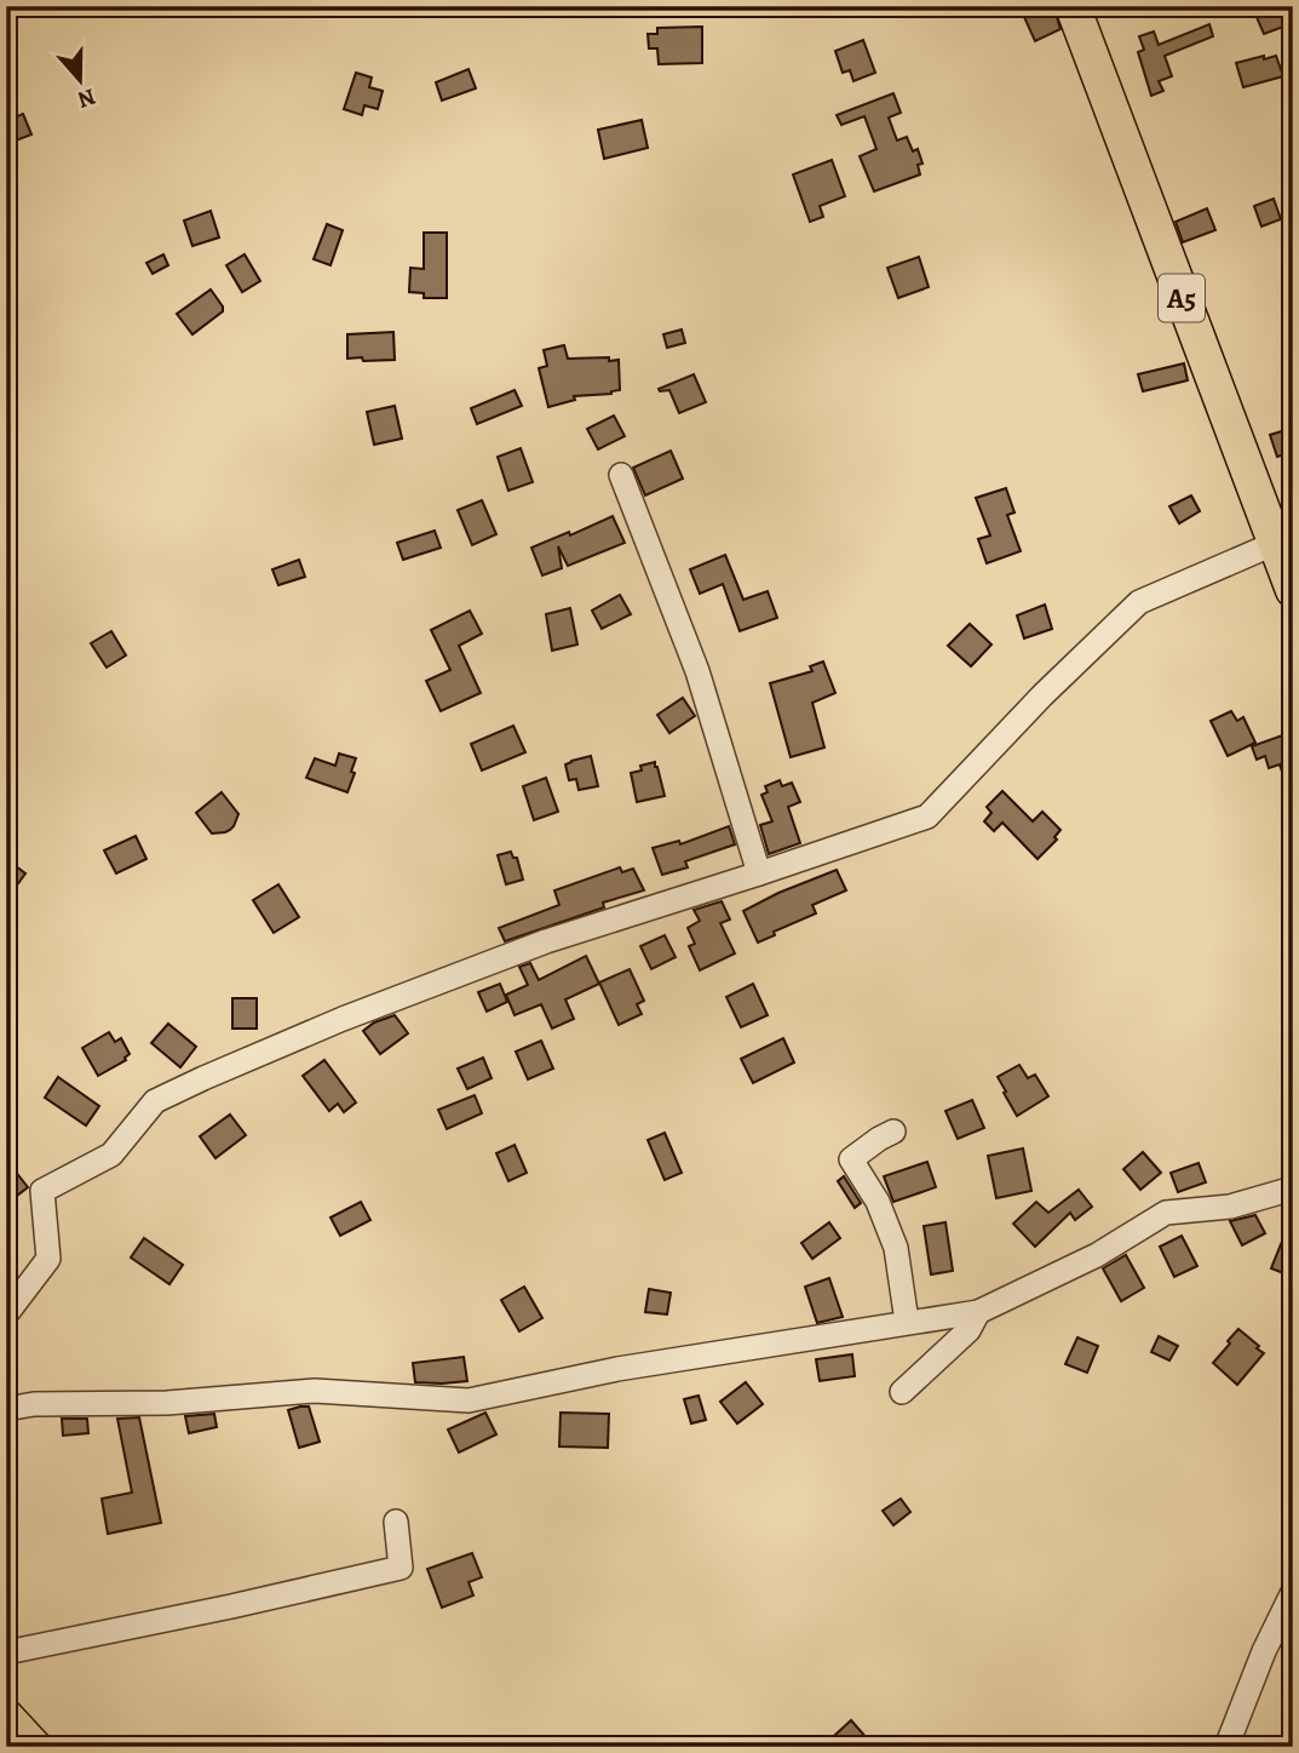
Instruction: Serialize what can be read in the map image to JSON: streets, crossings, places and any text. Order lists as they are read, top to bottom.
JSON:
{
  "streets": {
    "highway": ["A5"]
  },
  "north": "bottom"
}
